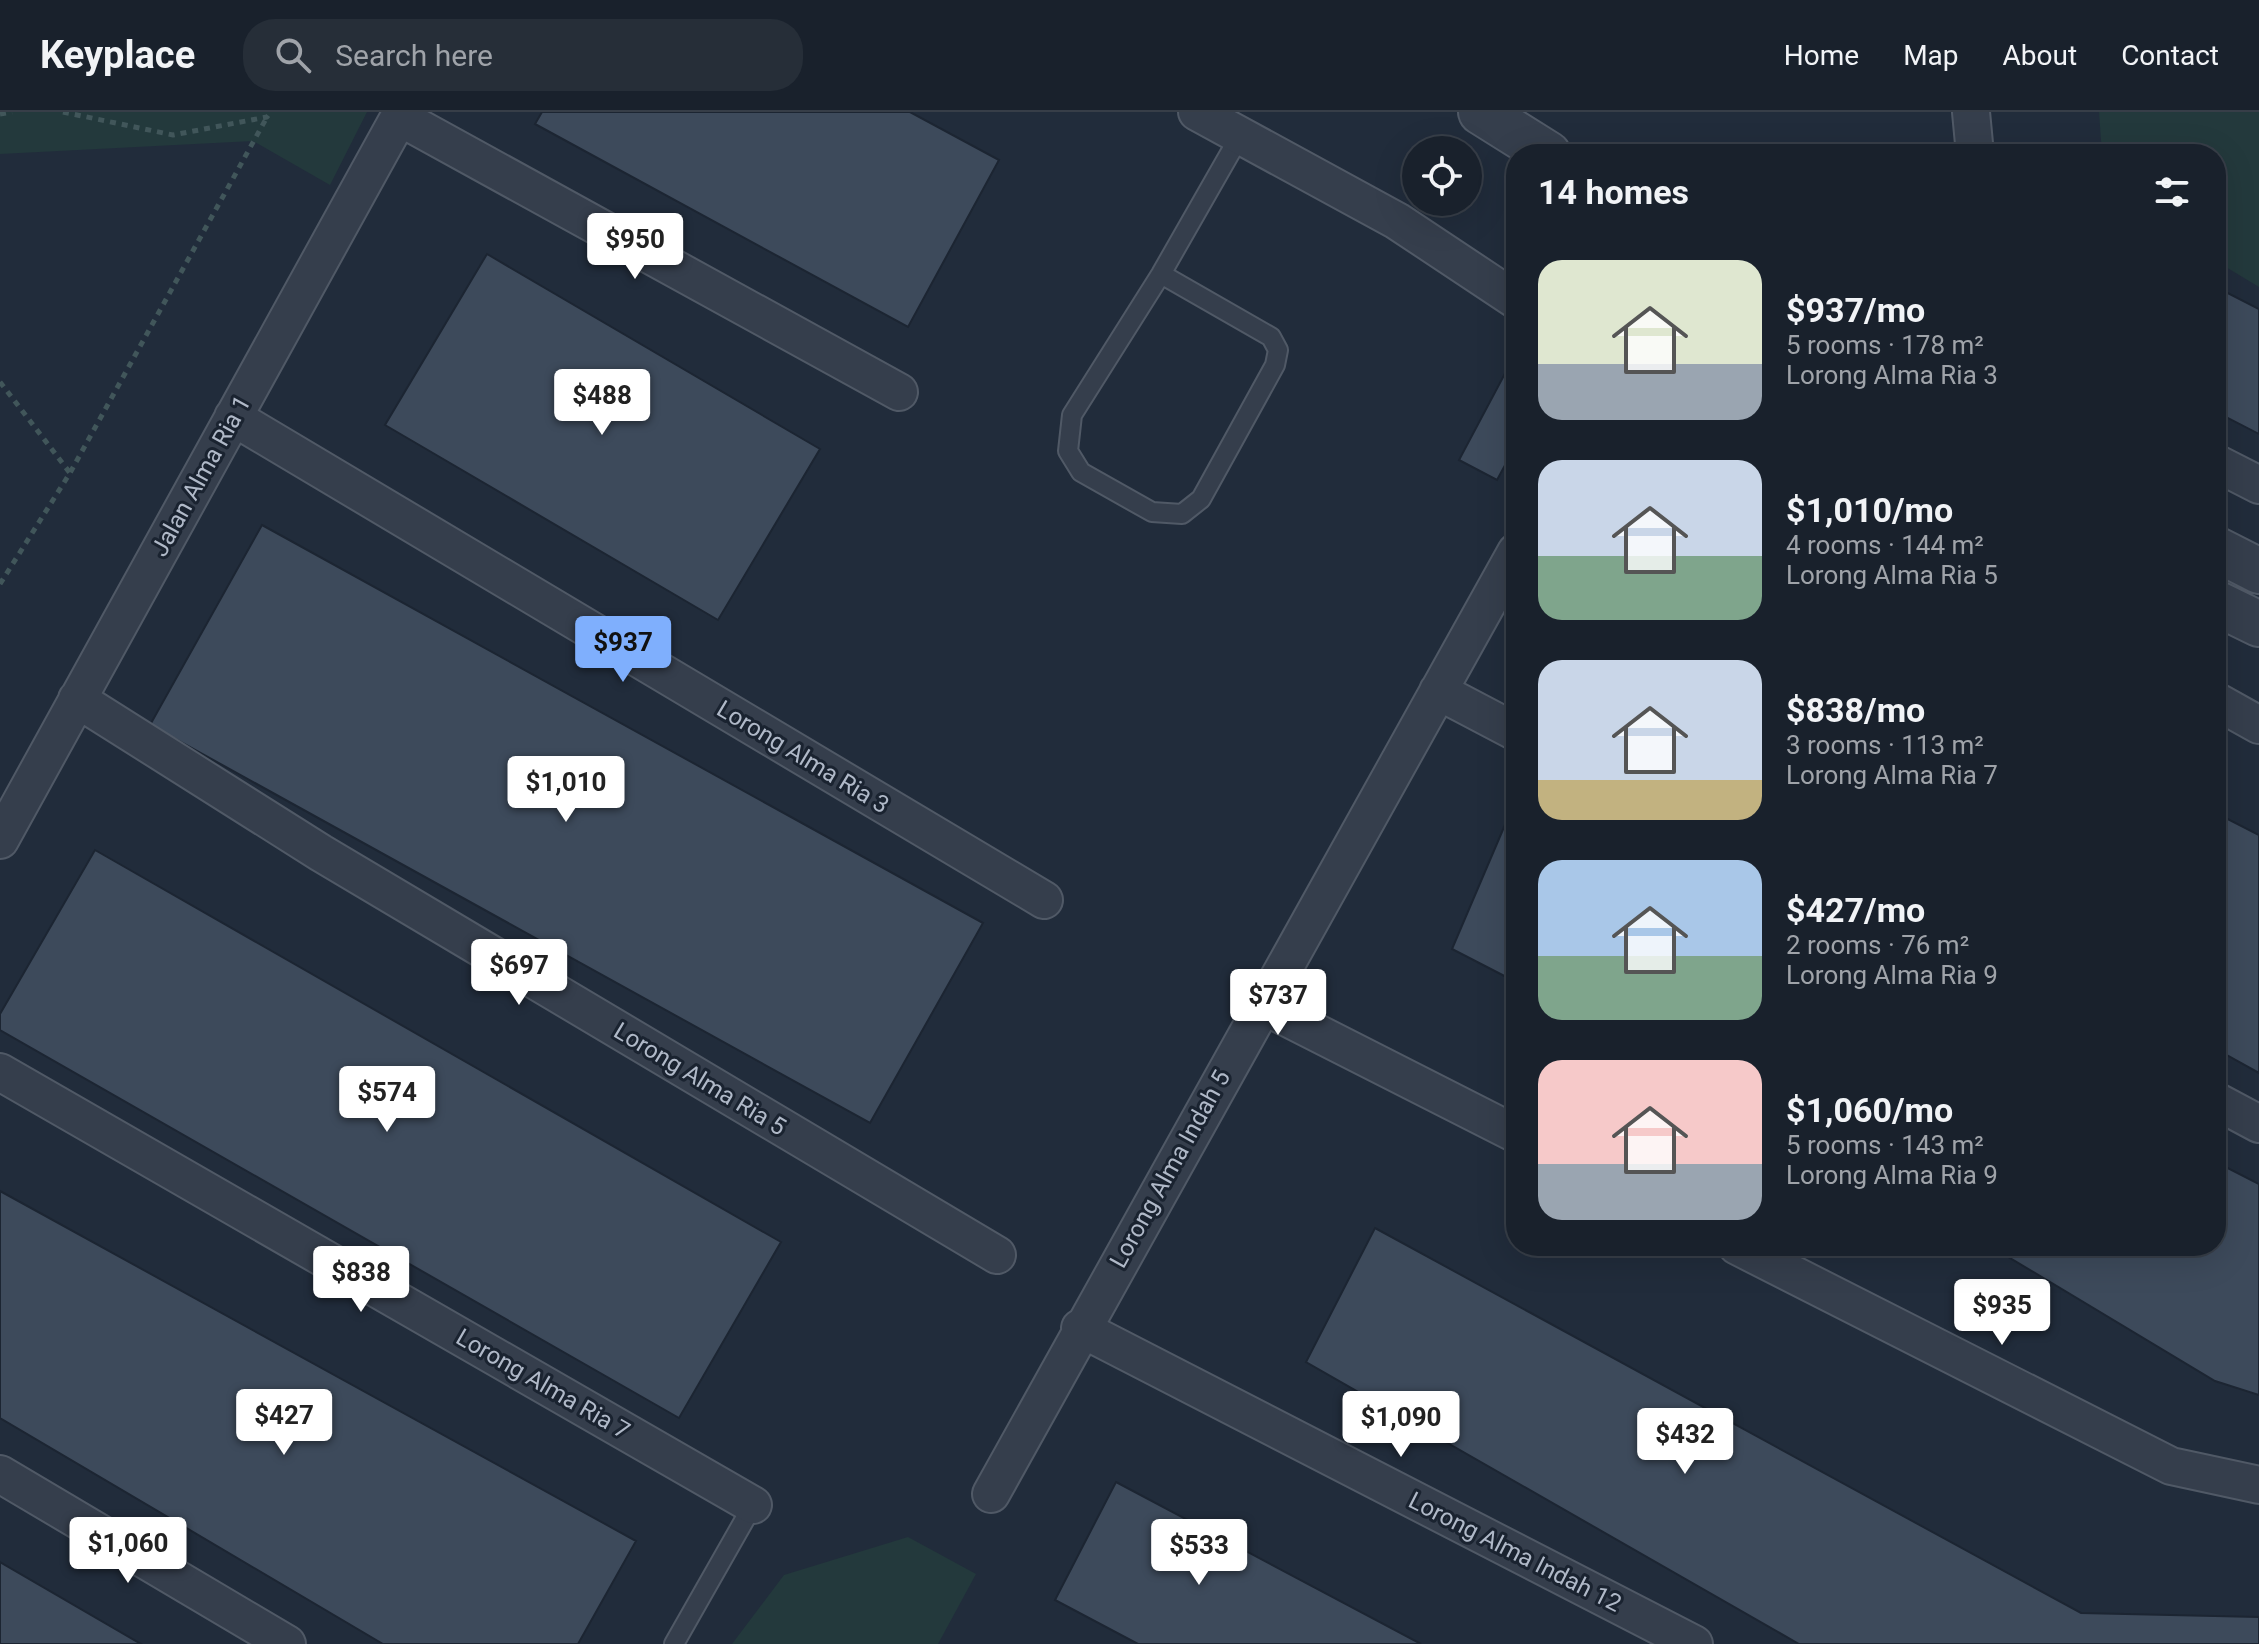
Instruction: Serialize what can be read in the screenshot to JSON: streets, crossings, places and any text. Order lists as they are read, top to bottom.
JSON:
{
  "streets": {
    "street": [
      "Jalan Alma Ria 1",
      "Lorong Alma Ria 3",
      "Lorong Alma Ria 5",
      "Lorong Alma Indah 5",
      "Lorong Alma Ria 7",
      "Lorong Alma Indah 12"
    ]
  },
  "crossings": [
    ["Jalan Alma Ria 1", "Lorong Alma Ria 3"],
    ["Jalan Alma Ria 1", "Lorong Alma Ria 5"],
    ["Lorong Alma Indah 5", "Lorong Alma Indah 12"]
  ],
  "page": {
    "header": "Keyplace",
    "search": "Search here",
    "nav": [
      "Home",
      "Map",
      "About",
      "Contact"
    ],
    "heading": "14 homes",
    "price": [
      "$950",
      "$488",
      "$937",
      "$1,010",
      "$697",
      "$737",
      "$574",
      "$838",
      "$935",
      "$427",
      "$1,090",
      "$432",
      "$1,060",
      "$533"
    ],
    "list": [
      {
        "name": "$937/mo",
        "note": "5 rooms · 178 m² · Lorong Alma Ria 3"
      },
      {
        "name": "$1,010/mo",
        "note": "4 rooms · 144 m² · Lorong Alma Ria 5"
      },
      {
        "name": "$838/mo",
        "note": "3 rooms · 113 m² · Lorong Alma Ria 7"
      },
      {
        "name": "$427/mo",
        "note": "2 rooms · 76 m² · Lorong Alma Ria 9"
      },
      {
        "name": "$1,060/mo",
        "note": "5 rooms · 143 m² · Lorong Alma Ria 9"
      }
    ]
  }
}
